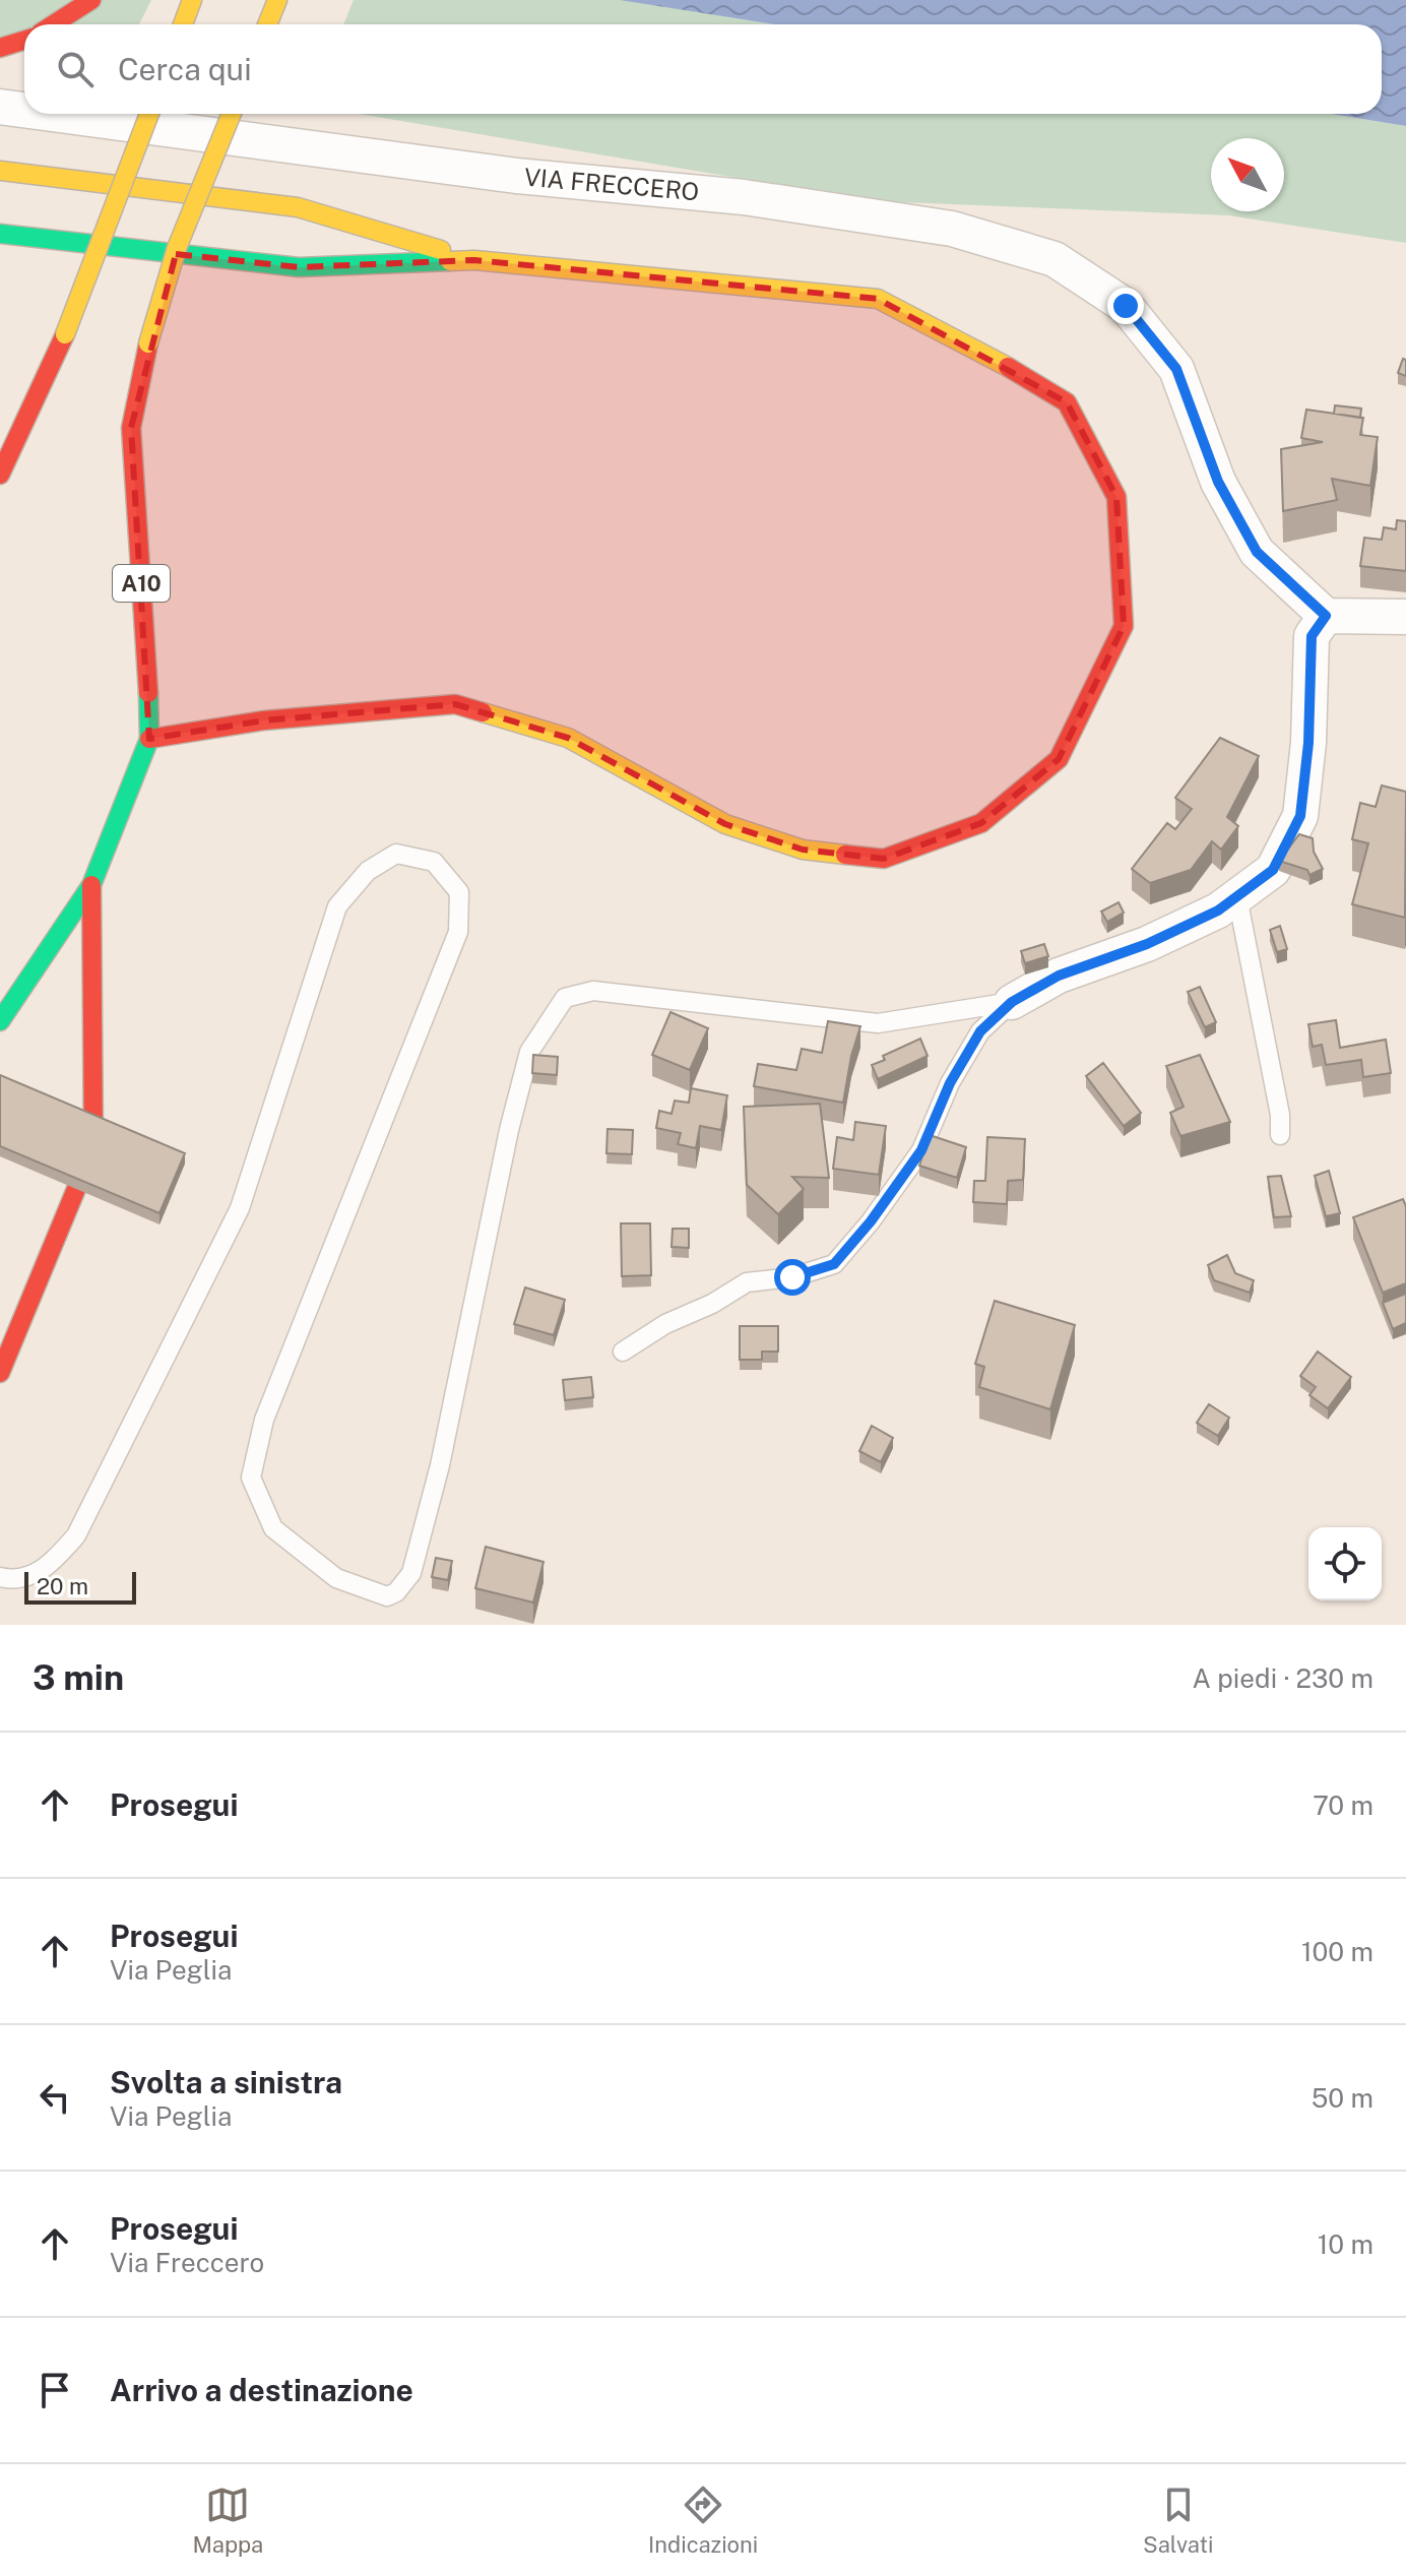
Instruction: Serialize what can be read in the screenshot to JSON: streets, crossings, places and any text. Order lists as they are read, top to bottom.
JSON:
{
  "streets": {
    "highway": ["A10"],
    "street": ["VIA FRECCERO"]
  },
  "scale_bar": "20 m",
  "north": "top left",
  "page": {
    "search": "Cerca qui",
    "scale": "20 m",
    "heading": ["3 min", "A piedi · 230 m"],
    "list": [
      ["Prosegui", "70 m"],
      ["Prosegui", "Via Peglia", "100 m"],
      ["Svolta a sinistra", "Via Peglia", "50 m"],
      ["Prosegui", "Via Freccero", "10 m"],
      "Arrivo a destinazione"
    ],
    "nav": ["Mappa", "Indicazioni", "Salvati"]
  }
}
